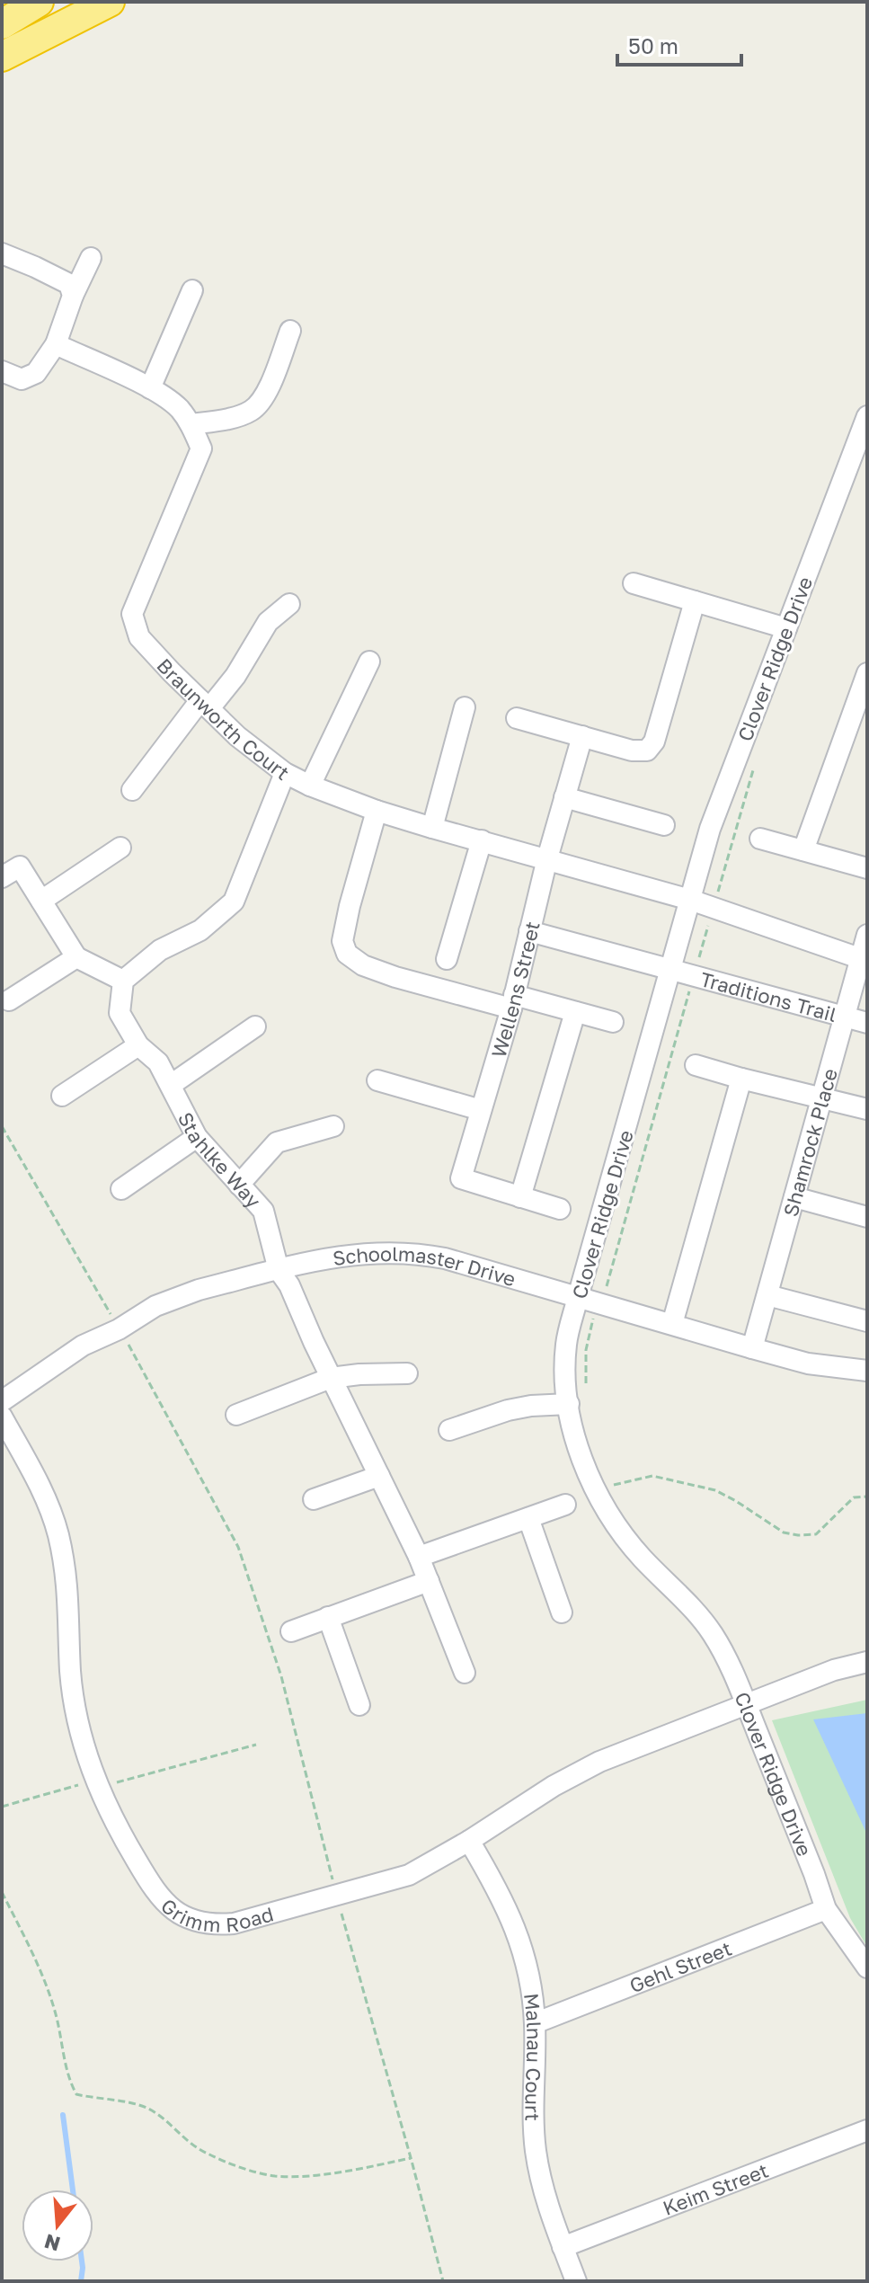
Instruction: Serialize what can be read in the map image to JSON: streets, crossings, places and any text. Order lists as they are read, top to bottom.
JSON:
{
  "streets": {
    "street": [
      "Clover Ridge Drive",
      "Braunworth Court",
      "Wellens Street",
      "Traditions Trail",
      "Shamrock Place",
      "Stahlke Way",
      "Schoolmaster Drive",
      "Grimm Road",
      "Gehl Street",
      "Malnau Court",
      "Keim Street"
    ]
  },
  "crossings": [
    ["Clover Ridge Drive", "Braunworth Court"],
    ["Clover Ridge Drive", "Traditions Trail"],
    ["Clover Ridge Drive", "Schoolmaster Drive"],
    ["Clover Ridge Drive", "Grimm Road"],
    ["Clover Ridge Drive", "Gehl Street"],
    ["Braunworth Court", "Wellens Street"],
    ["Braunworth Court", "Shamrock Place"],
    ["Traditions Trail", "Shamrock Place"],
    ["Shamrock Place", "Schoolmaster Drive"],
    ["Stahlke Way", "Schoolmaster Drive"],
    ["Grimm Road", "Malnau Court"],
    ["Gehl Street", "Malnau Court"],
    ["Malnau Court", "Keim Street"]
  ],
  "scale_bar": "50 m",
  "north": "bottom"
}
